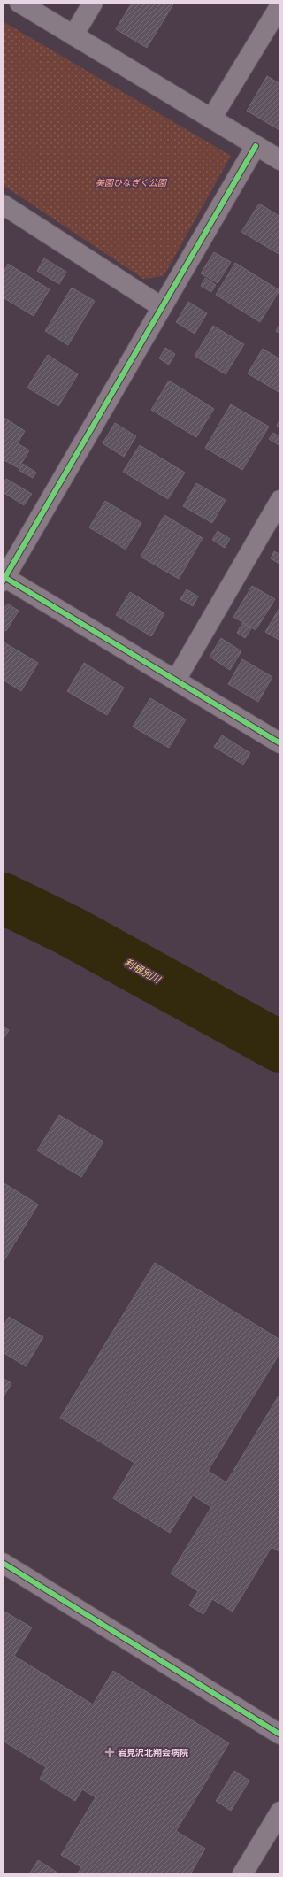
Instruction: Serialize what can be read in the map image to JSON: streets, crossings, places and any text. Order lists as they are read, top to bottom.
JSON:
{
  "water": ["利根別川"],
  "parks": ["美園ひなぎく公園"],
  "places": {
    "health": ["岩見沢北翔会病院"]
  }
}
